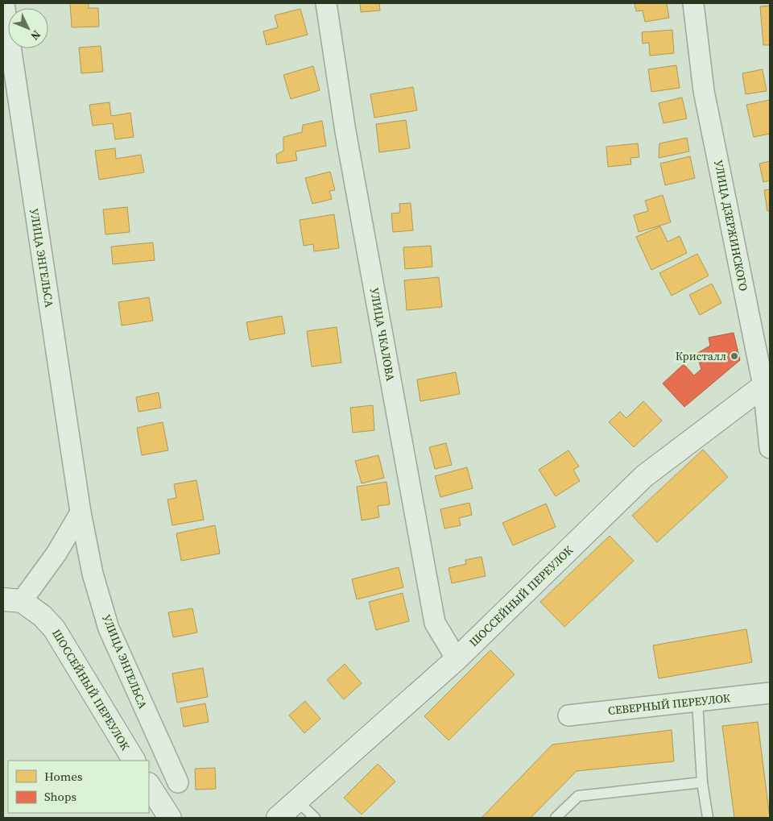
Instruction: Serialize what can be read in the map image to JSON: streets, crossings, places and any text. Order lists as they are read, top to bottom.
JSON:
{
  "streets": {
    "main road": ["ШОССЕЙНЫЙ ПЕРЕУЛОК"],
    "street": [
      "УЛИЦА ДЗЕРЖИНСКОГО",
      "УЛИЦА ЭНГЕЛЬСА",
      "УЛИЦА ЧКАЛОВА",
      "СЕВЕРНЫЙ ПЕРЕУЛОК"
    ]
  },
  "crossings": [
    ["УЛИЦА ДЗЕРЖИНСКОГО", "ШОССЕЙНЫЙ ПЕРЕУЛОК"],
    ["УЛИЦА ЧКАЛОВА", "ШОССЕЙНЫЙ ПЕРЕУЛОК"]
  ],
  "places": ["Кристалл"],
  "legend": ["Homes", "Shops"],
  "north": "bottom right"
}
